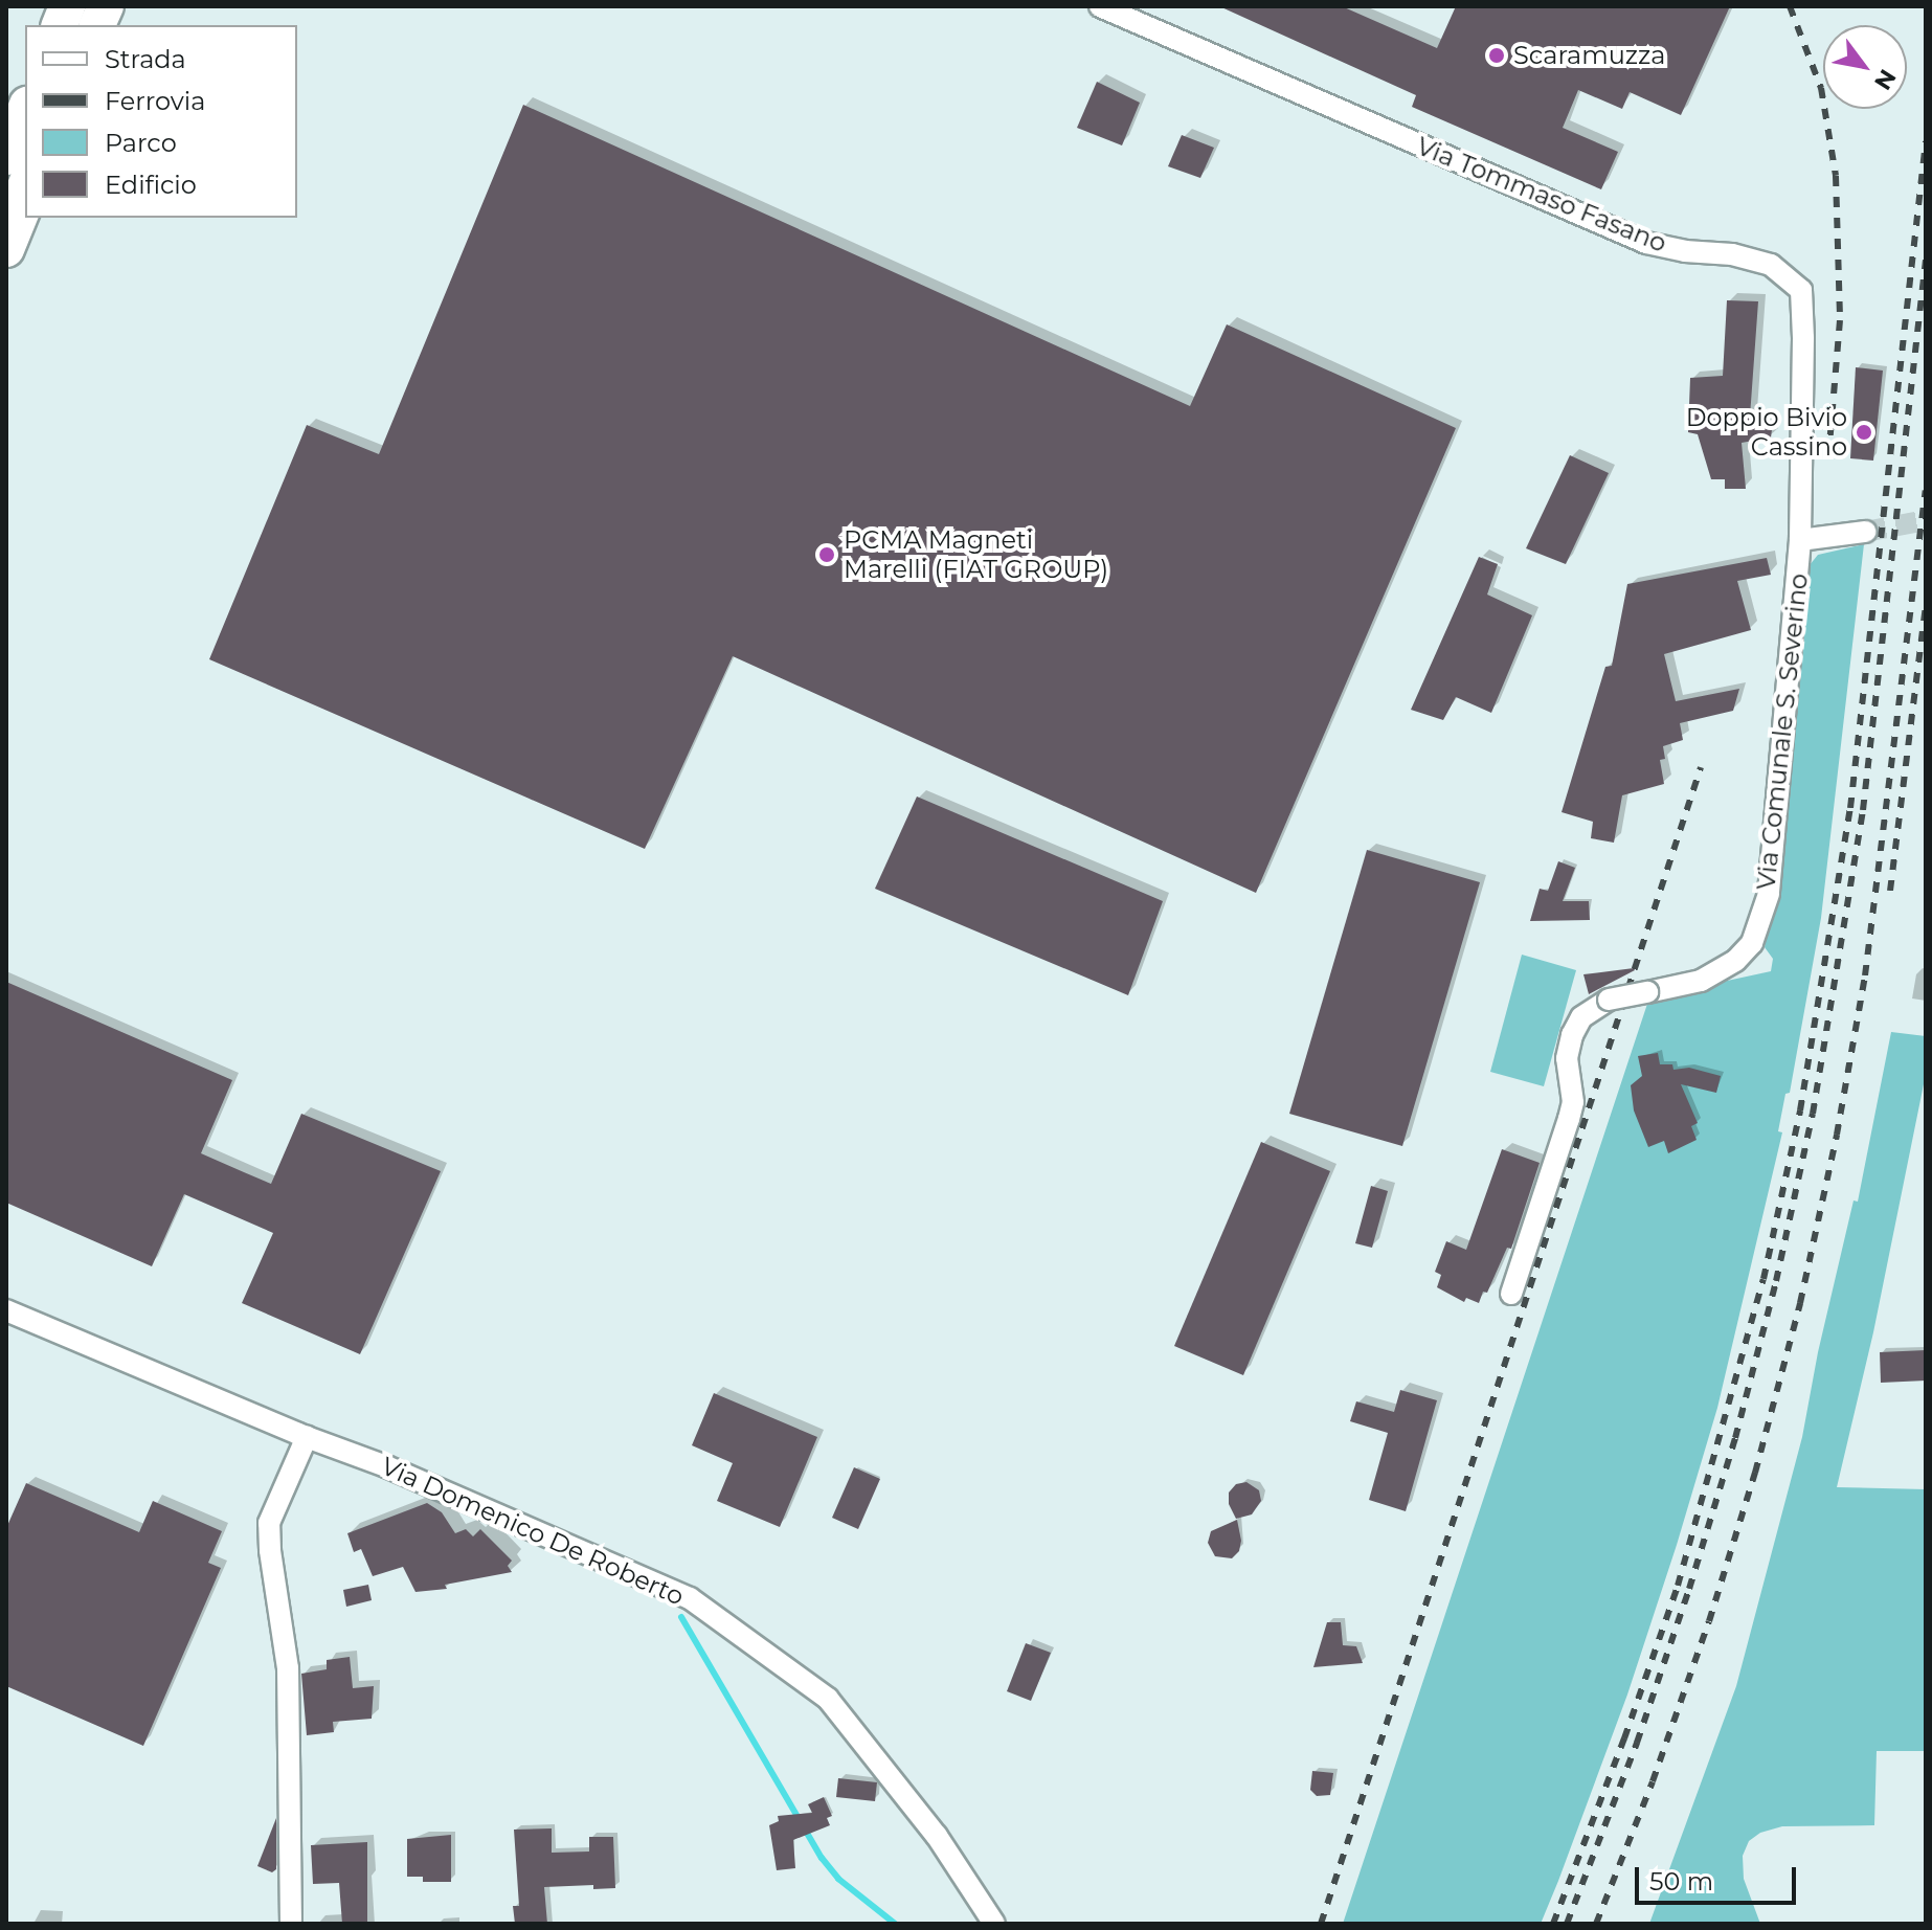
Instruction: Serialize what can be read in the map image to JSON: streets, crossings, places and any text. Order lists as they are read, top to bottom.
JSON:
{
  "streets": {
    "street": ["Via Tommaso Fasano", "Via Comunale S. Severino", "Via Domenico De Roberto"]
  },
  "crossings": [
    ["Via Tommaso Fasano", "Via Comunale S. Severino"]
  ],
  "places": ["Scaramuzza", "Doppio Bivio Cassino", "PCMA Magneti Marelli (FIAT GROUP)"],
  "legend": [
    "Strada",
    "Ferrovia",
    "Parco",
    "Edificio"
  ],
  "scale_bar": "50 m",
  "north": "bottom right"
}
